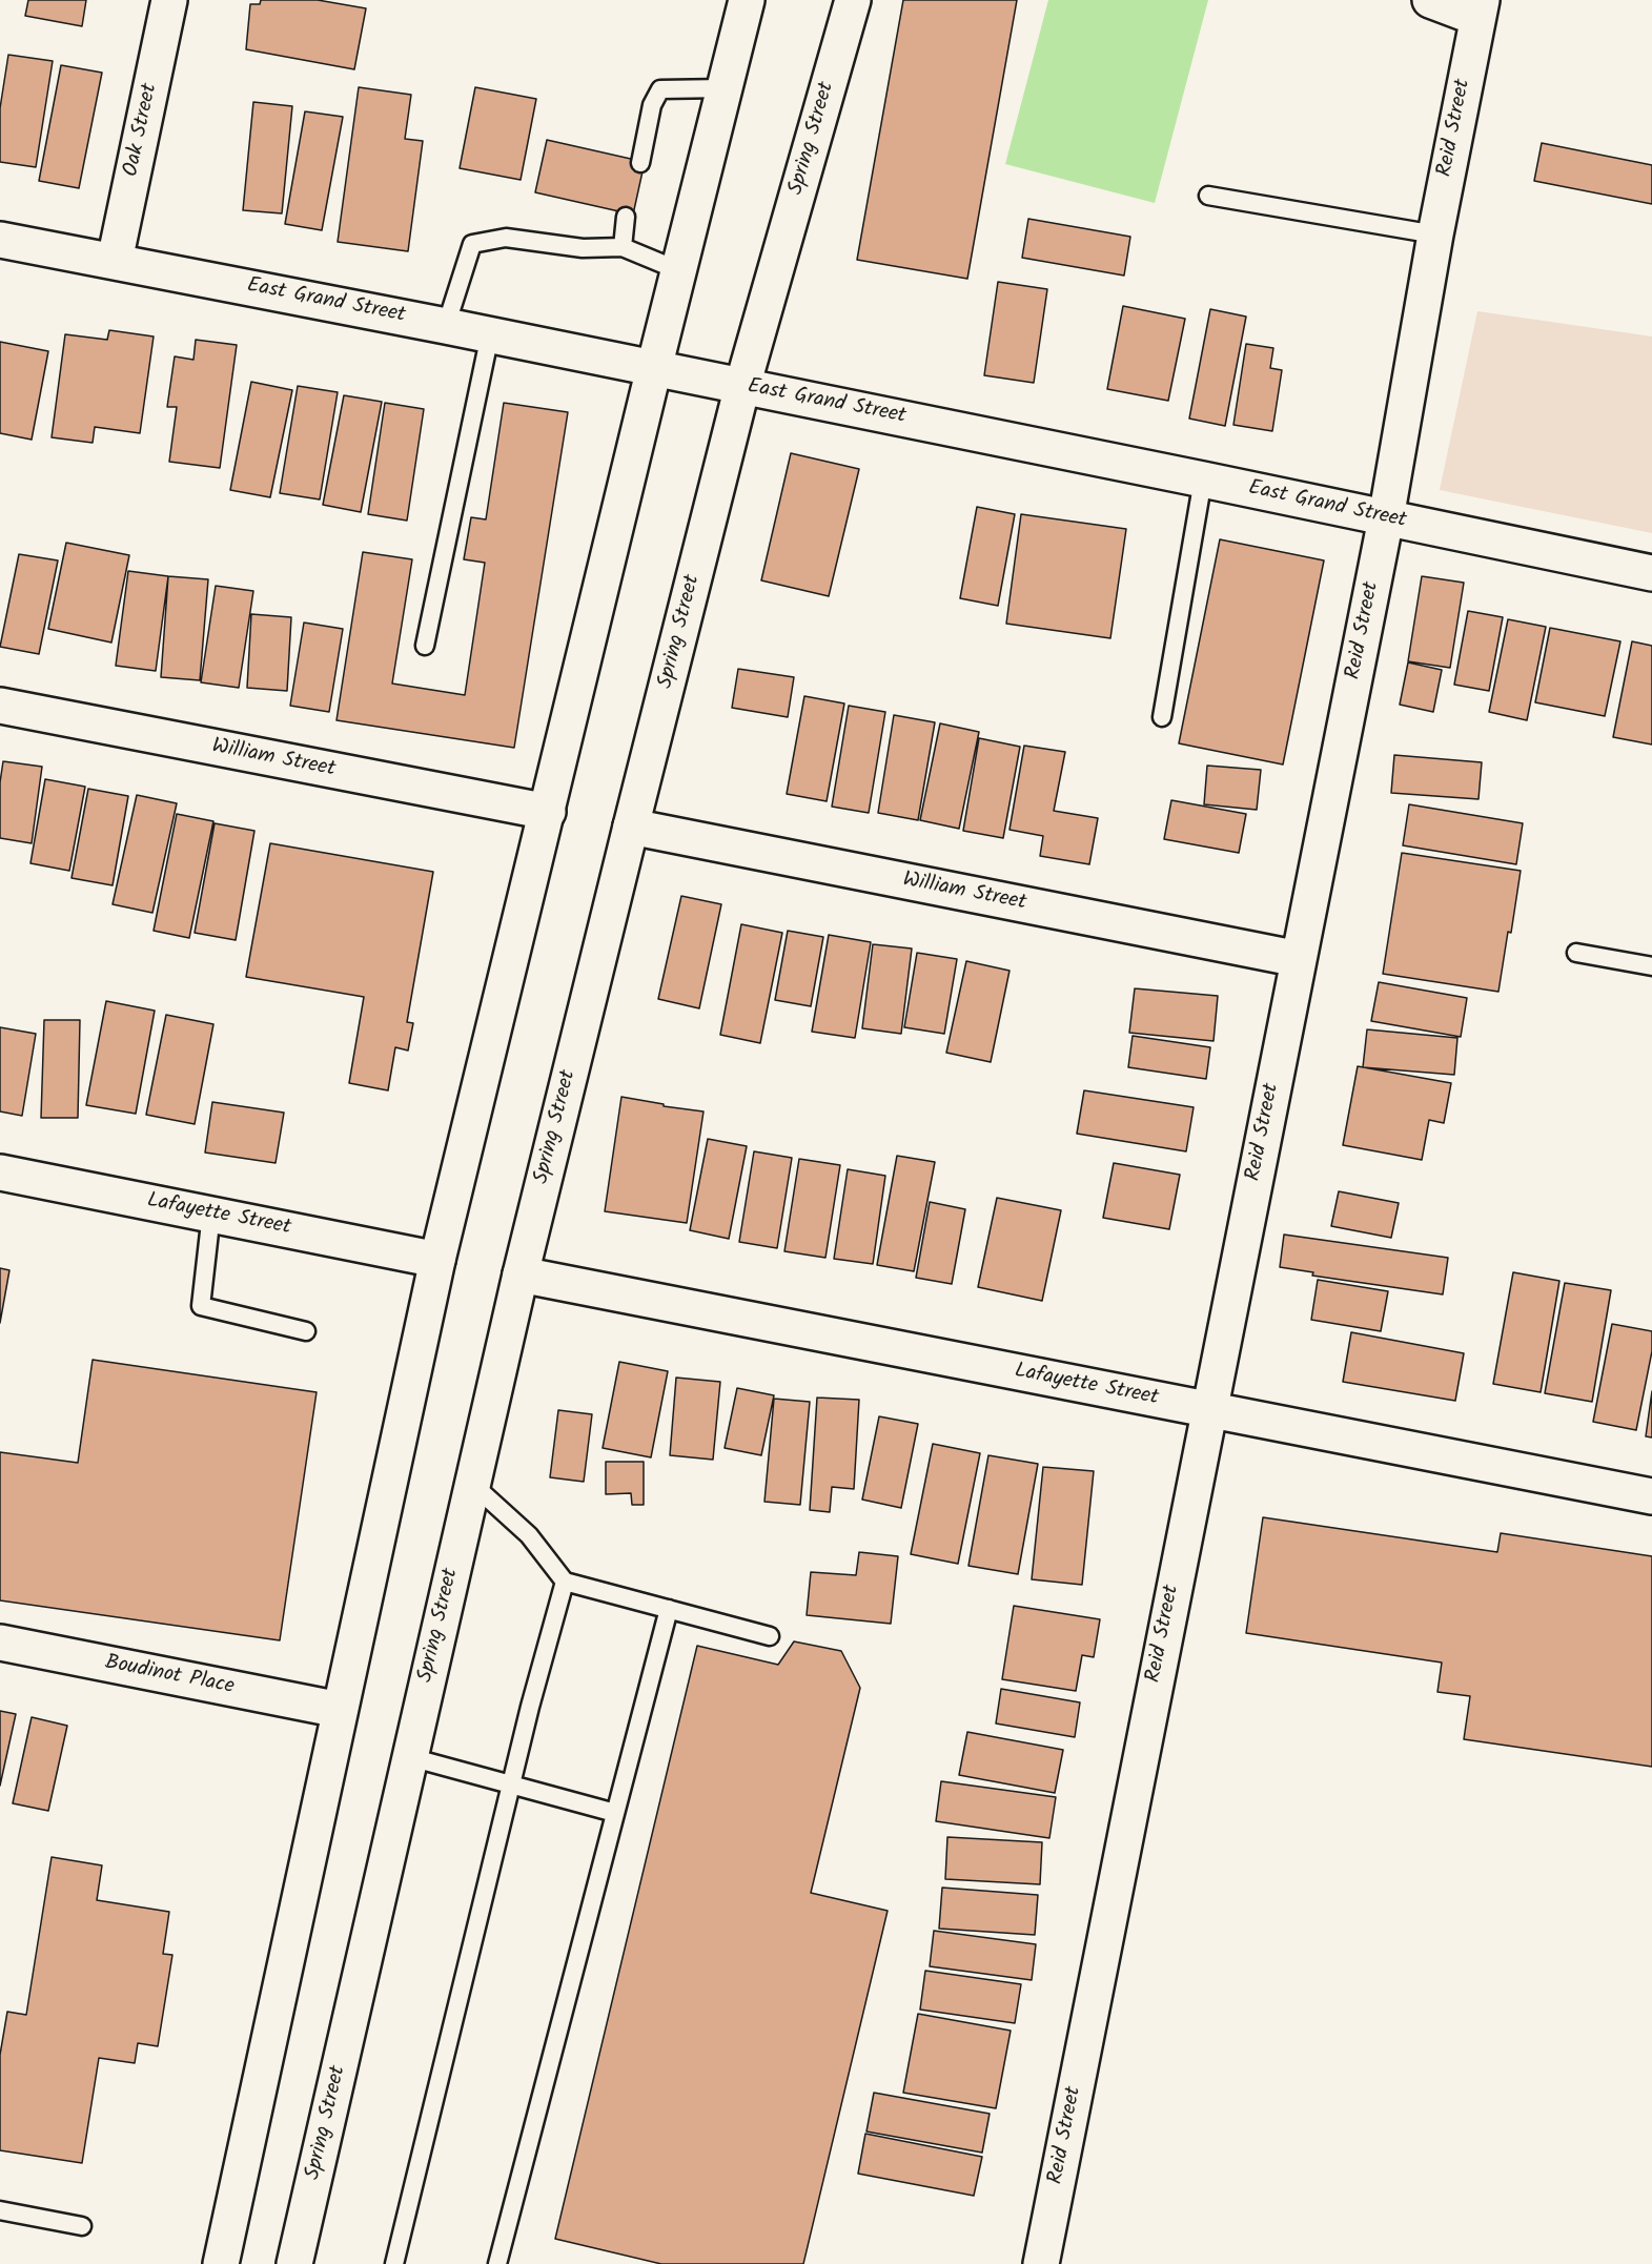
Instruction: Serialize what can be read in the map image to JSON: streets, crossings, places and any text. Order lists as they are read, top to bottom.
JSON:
{
  "streets": {
    "main road": [
      "Reid Street",
      "Oak Street",
      "Spring Street",
      "East Grand Street",
      "William Street",
      "Lafayette Street",
      "Boudinot Place"
    ]
  },
  "crossings": [
    ["Reid Street", "East Grand Street"],
    ["Reid Street", "William Street"],
    ["Reid Street", "Lafayette Street"],
    ["Oak Street", "East Grand Street"],
    ["Spring Street", "East Grand Street"],
    ["Spring Street", "William Street"],
    ["Spring Street", "Lafayette Street"]
  ]
}
